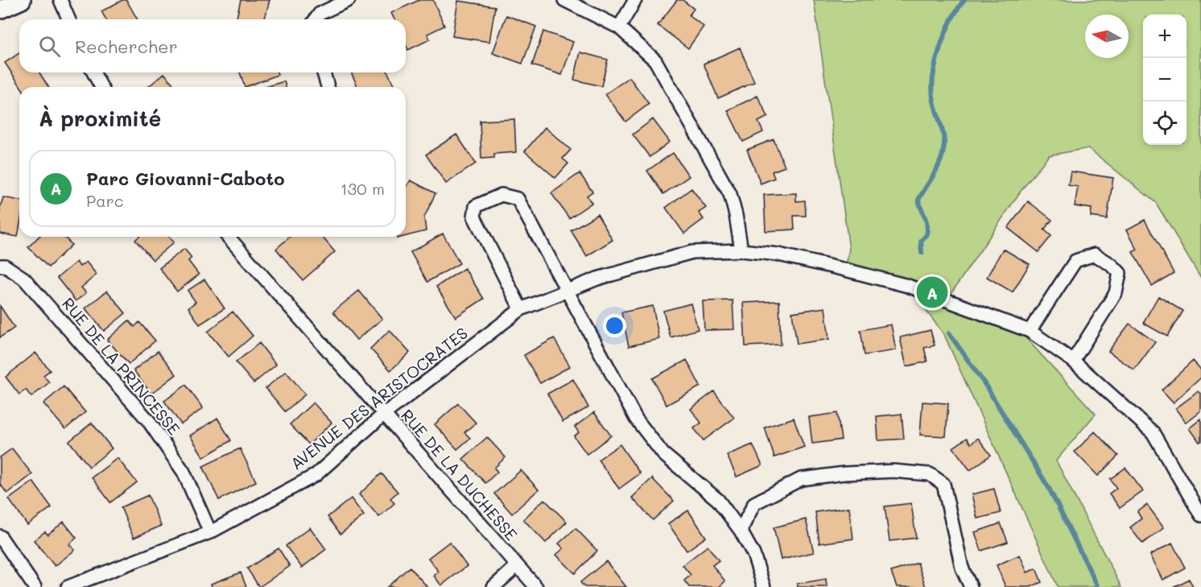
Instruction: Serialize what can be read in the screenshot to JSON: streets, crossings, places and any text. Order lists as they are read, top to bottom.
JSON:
{
  "streets": {
    "street": ["RUE DE LA PRINCESSE", "AVENUE DES ARISTOCRATES", "RUE DE LA DUCHESSE"]
  },
  "crossings": [
    ["RUE DE LA PRINCESSE", "AVENUE DES ARISTOCRATES"],
    ["AVENUE DES ARISTOCRATES", "RUE DE LA DUCHESSE"]
  ],
  "north": "left",
  "page": {
    "map_buttons": ["+", "−"],
    "search": "Rechercher",
    "heading": "À proximité",
    "list": [
      {
        "mark": "A",
        "name": "Parc Giovanni-Caboto",
        "note": "Parc",
        "value": "130 m"
      }
    ],
    "pins": "A"
  }
}
